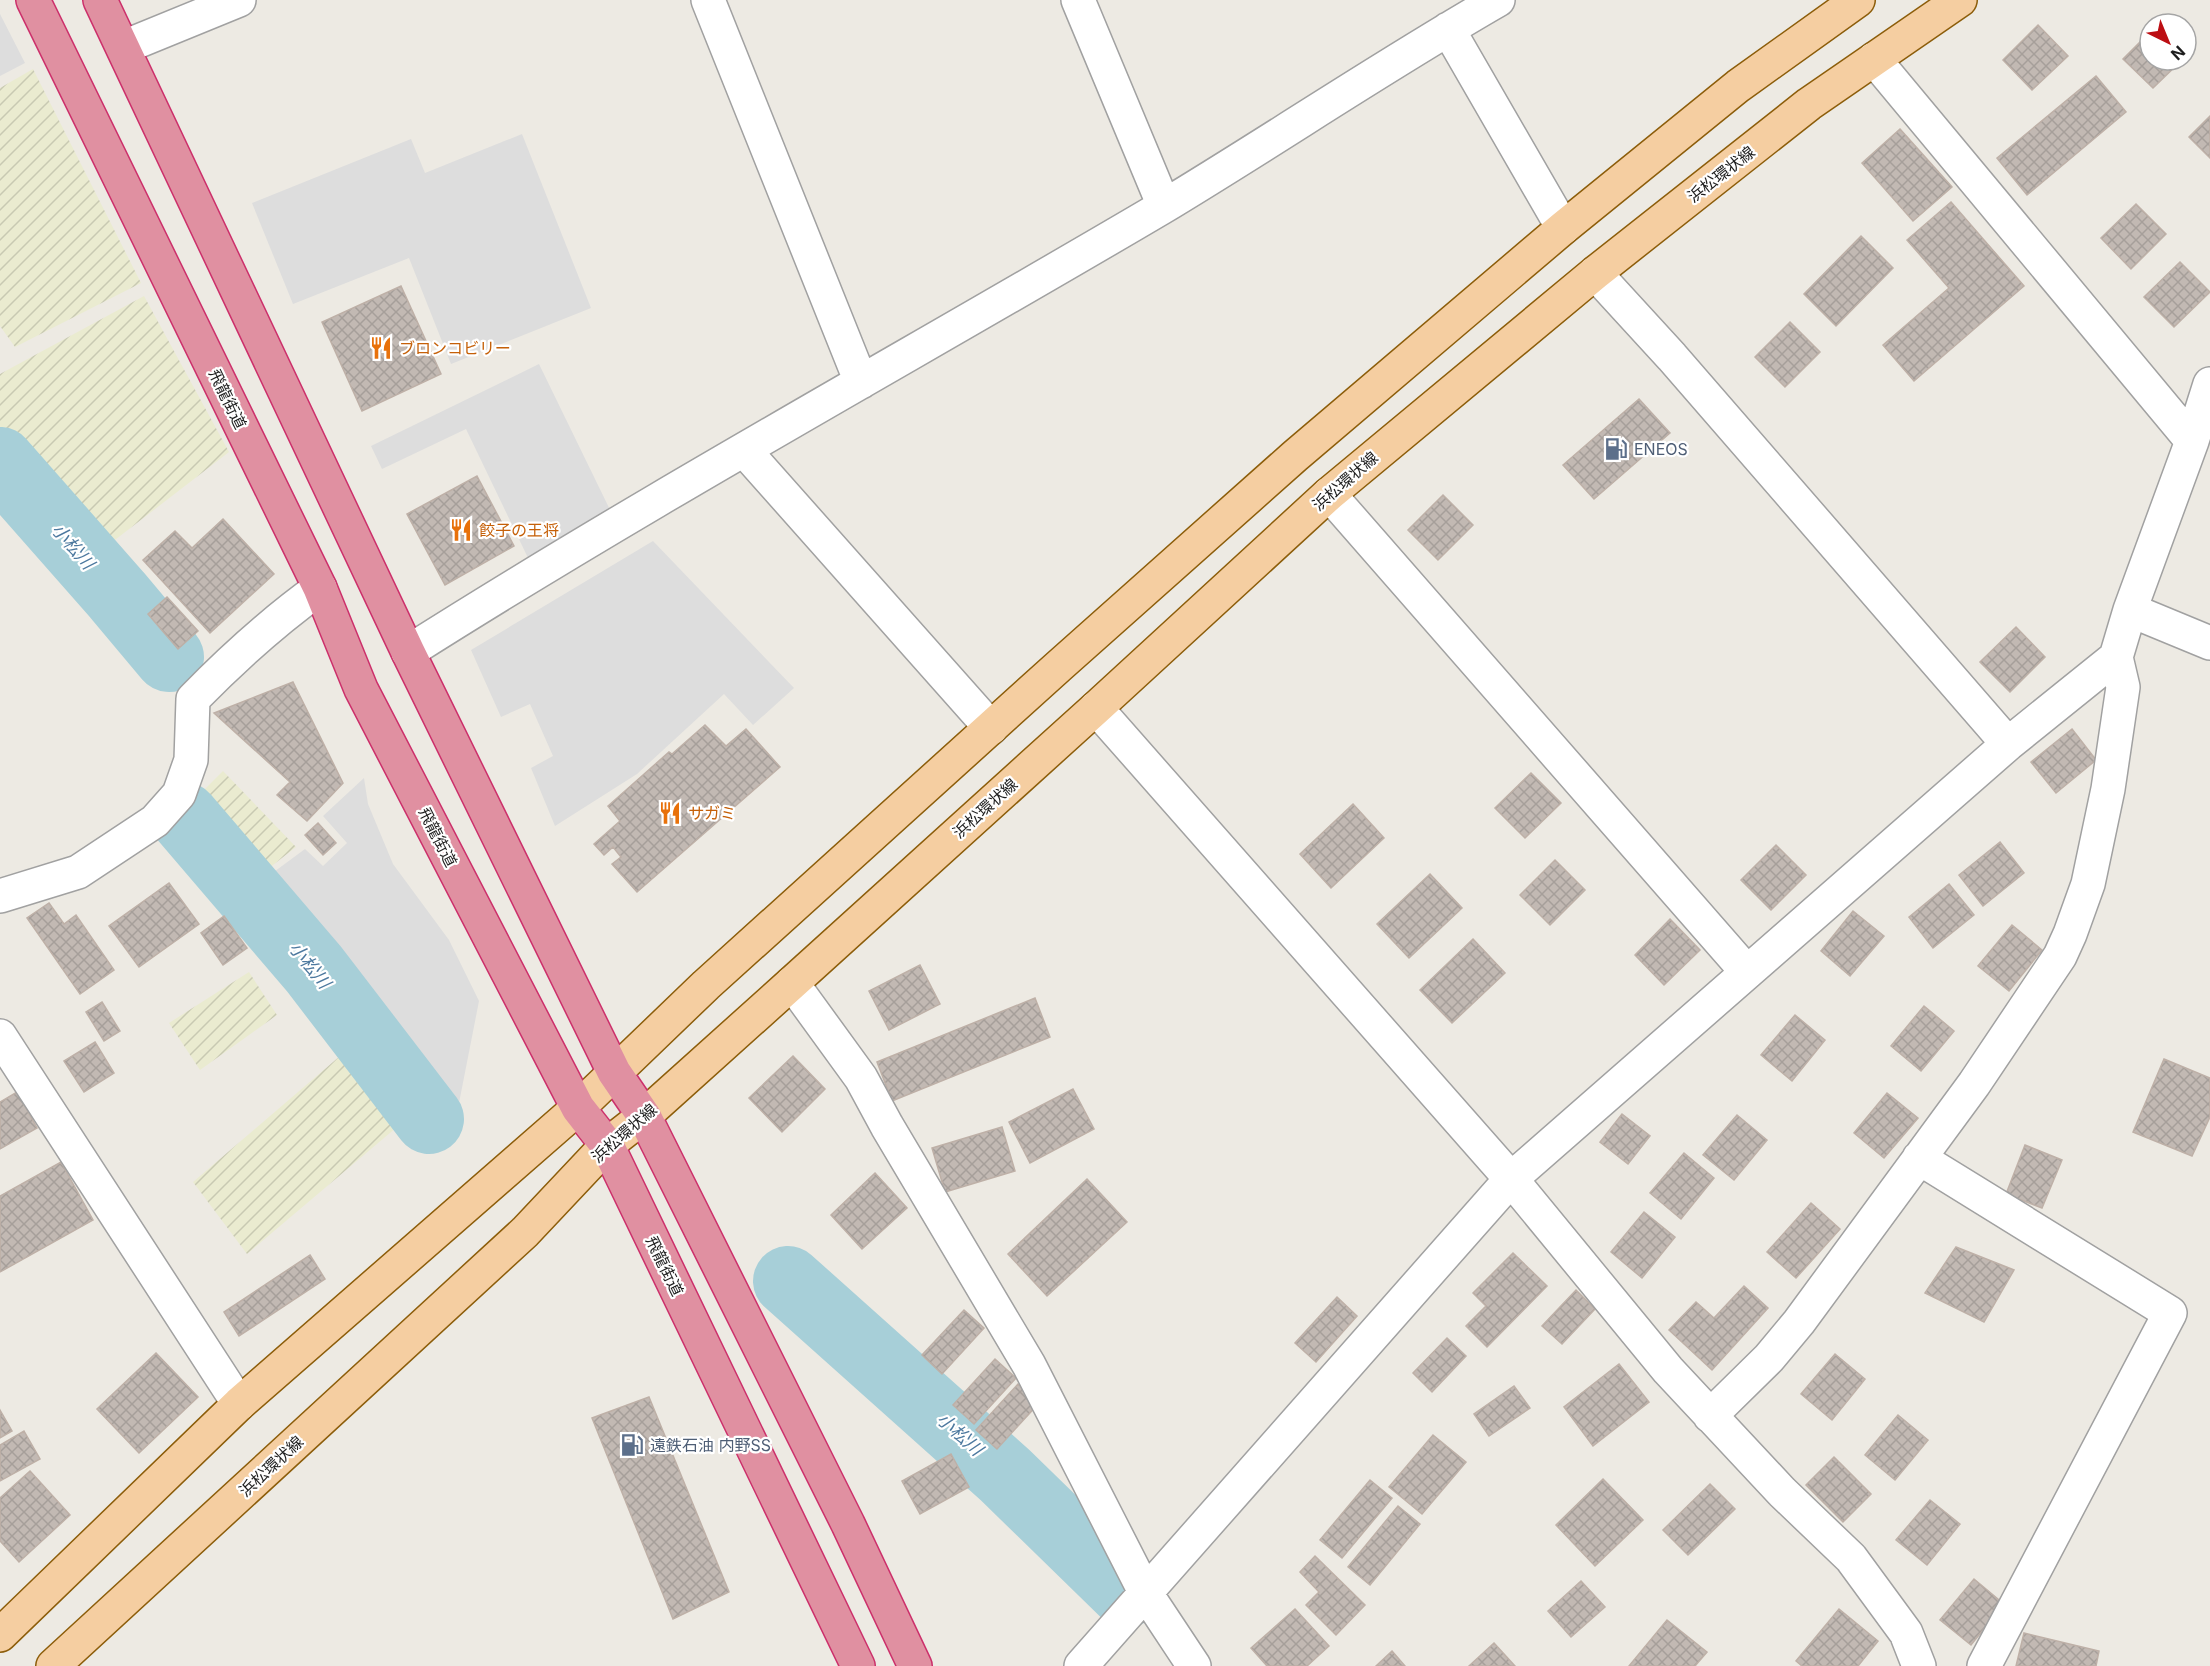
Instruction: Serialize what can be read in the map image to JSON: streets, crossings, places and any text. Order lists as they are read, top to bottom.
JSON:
{
  "streets": {
    "highway": ["飛龍街道"],
    "main road": ["浜松環状線"]
  },
  "crossings": [
    ["浜松環状線", "飛龍街道"]
  ],
  "water": ["小松川"],
  "places": {
    "restaurant": ["ブロンコビリー", "餃子の王将", "サガミ"],
    "fuel station": ["ENEOS", "遠鉄石油 内野SS"]
  },
  "north": "bottom right"
}
